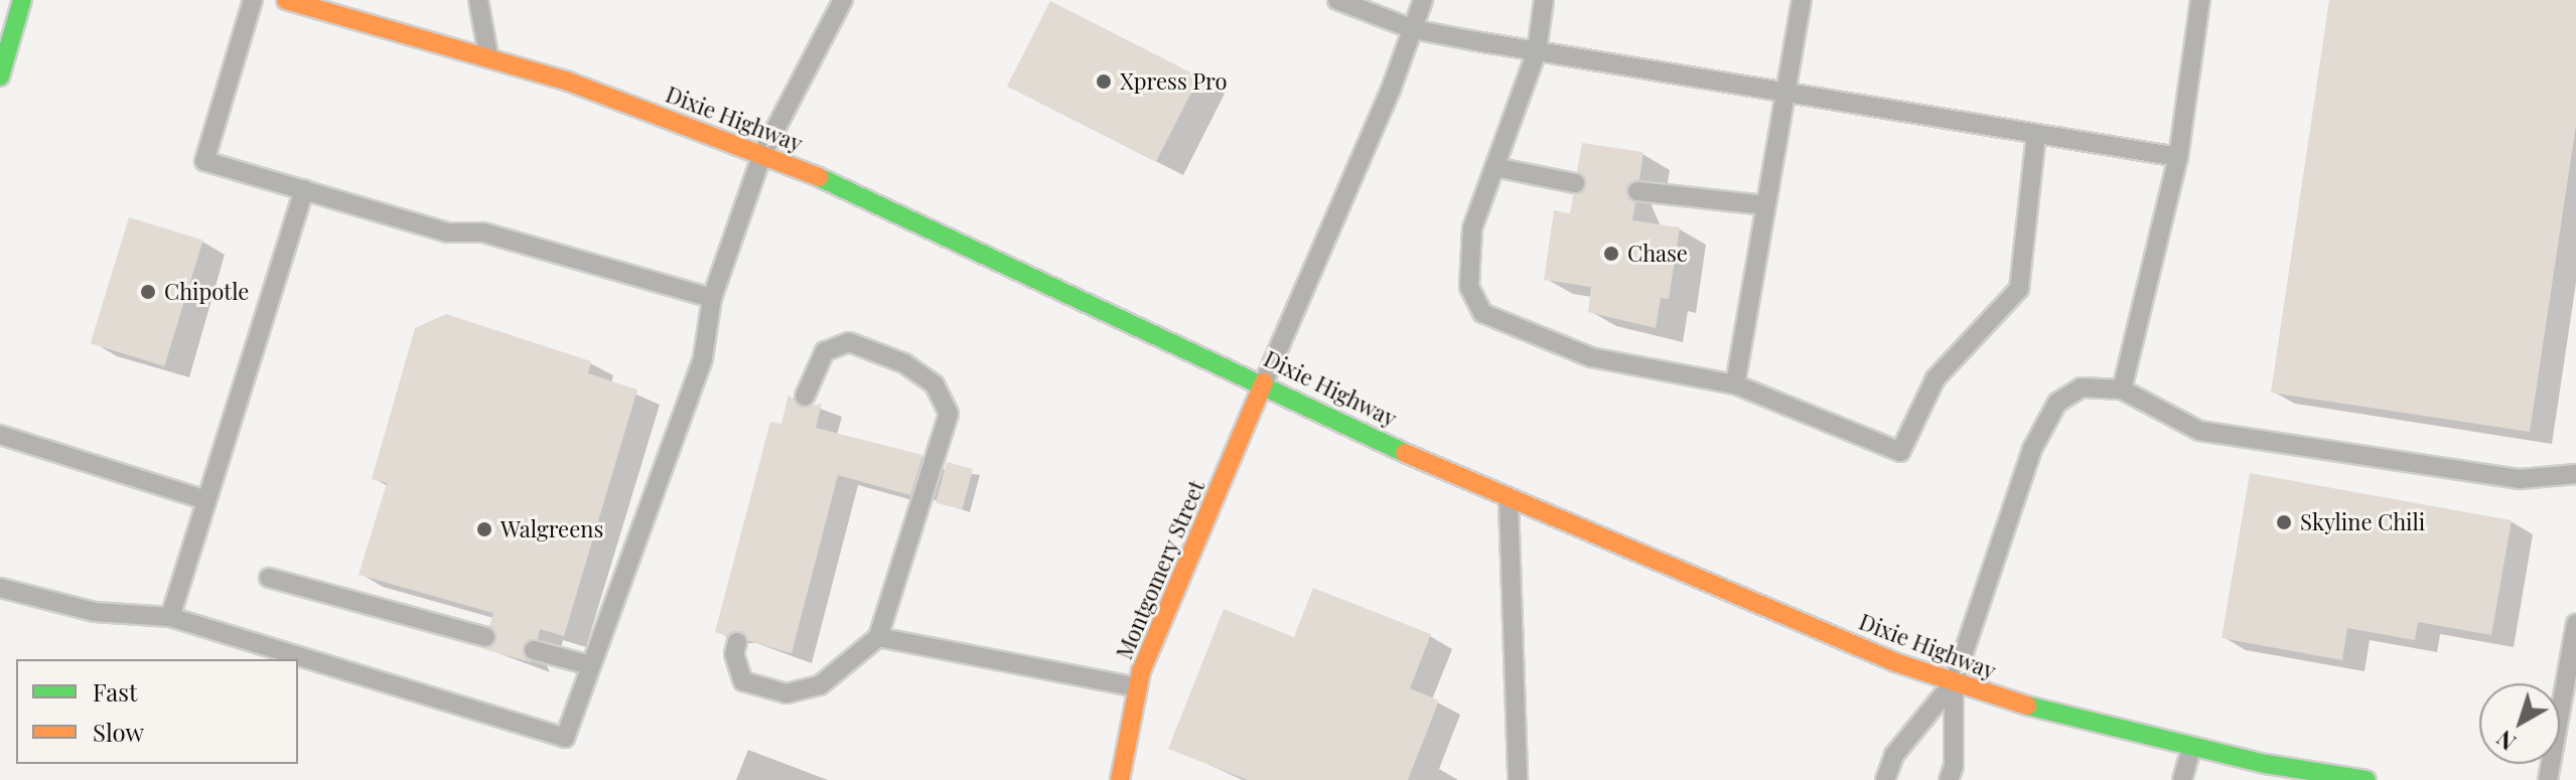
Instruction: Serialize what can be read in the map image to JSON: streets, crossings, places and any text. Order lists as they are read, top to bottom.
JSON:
{
  "streets": {
    "main road": ["Dixie Highway", "Montgomery Street"]
  },
  "crossings": [
    ["Dixie Highway", "Montgomery Street"]
  ],
  "places": [
    "Xpress Pro",
    "Chase",
    "Chipotle",
    "Skyline Chili",
    "Walgreens"
  ],
  "legend": ["Fast", "Slow"],
  "north": "bottom left"
}
